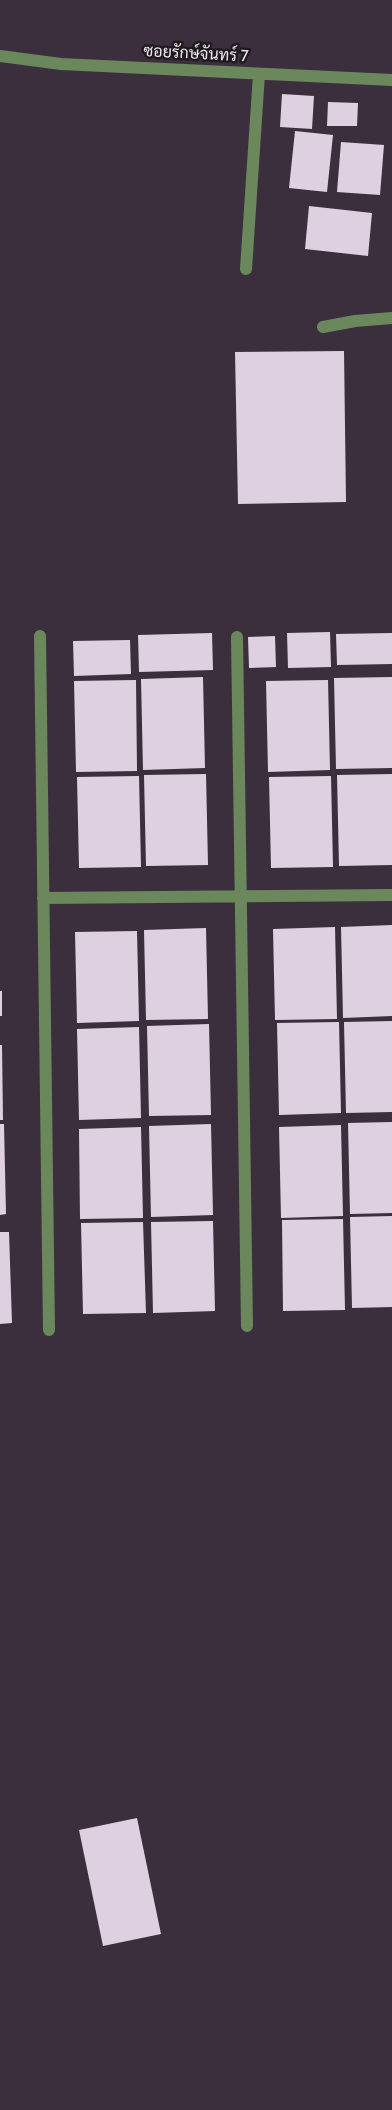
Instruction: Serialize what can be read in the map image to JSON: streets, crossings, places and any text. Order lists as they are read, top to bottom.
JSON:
{
  "streets": {
    "street": ["ซอยรักษ์จันทร์ 7"]
  }
}
